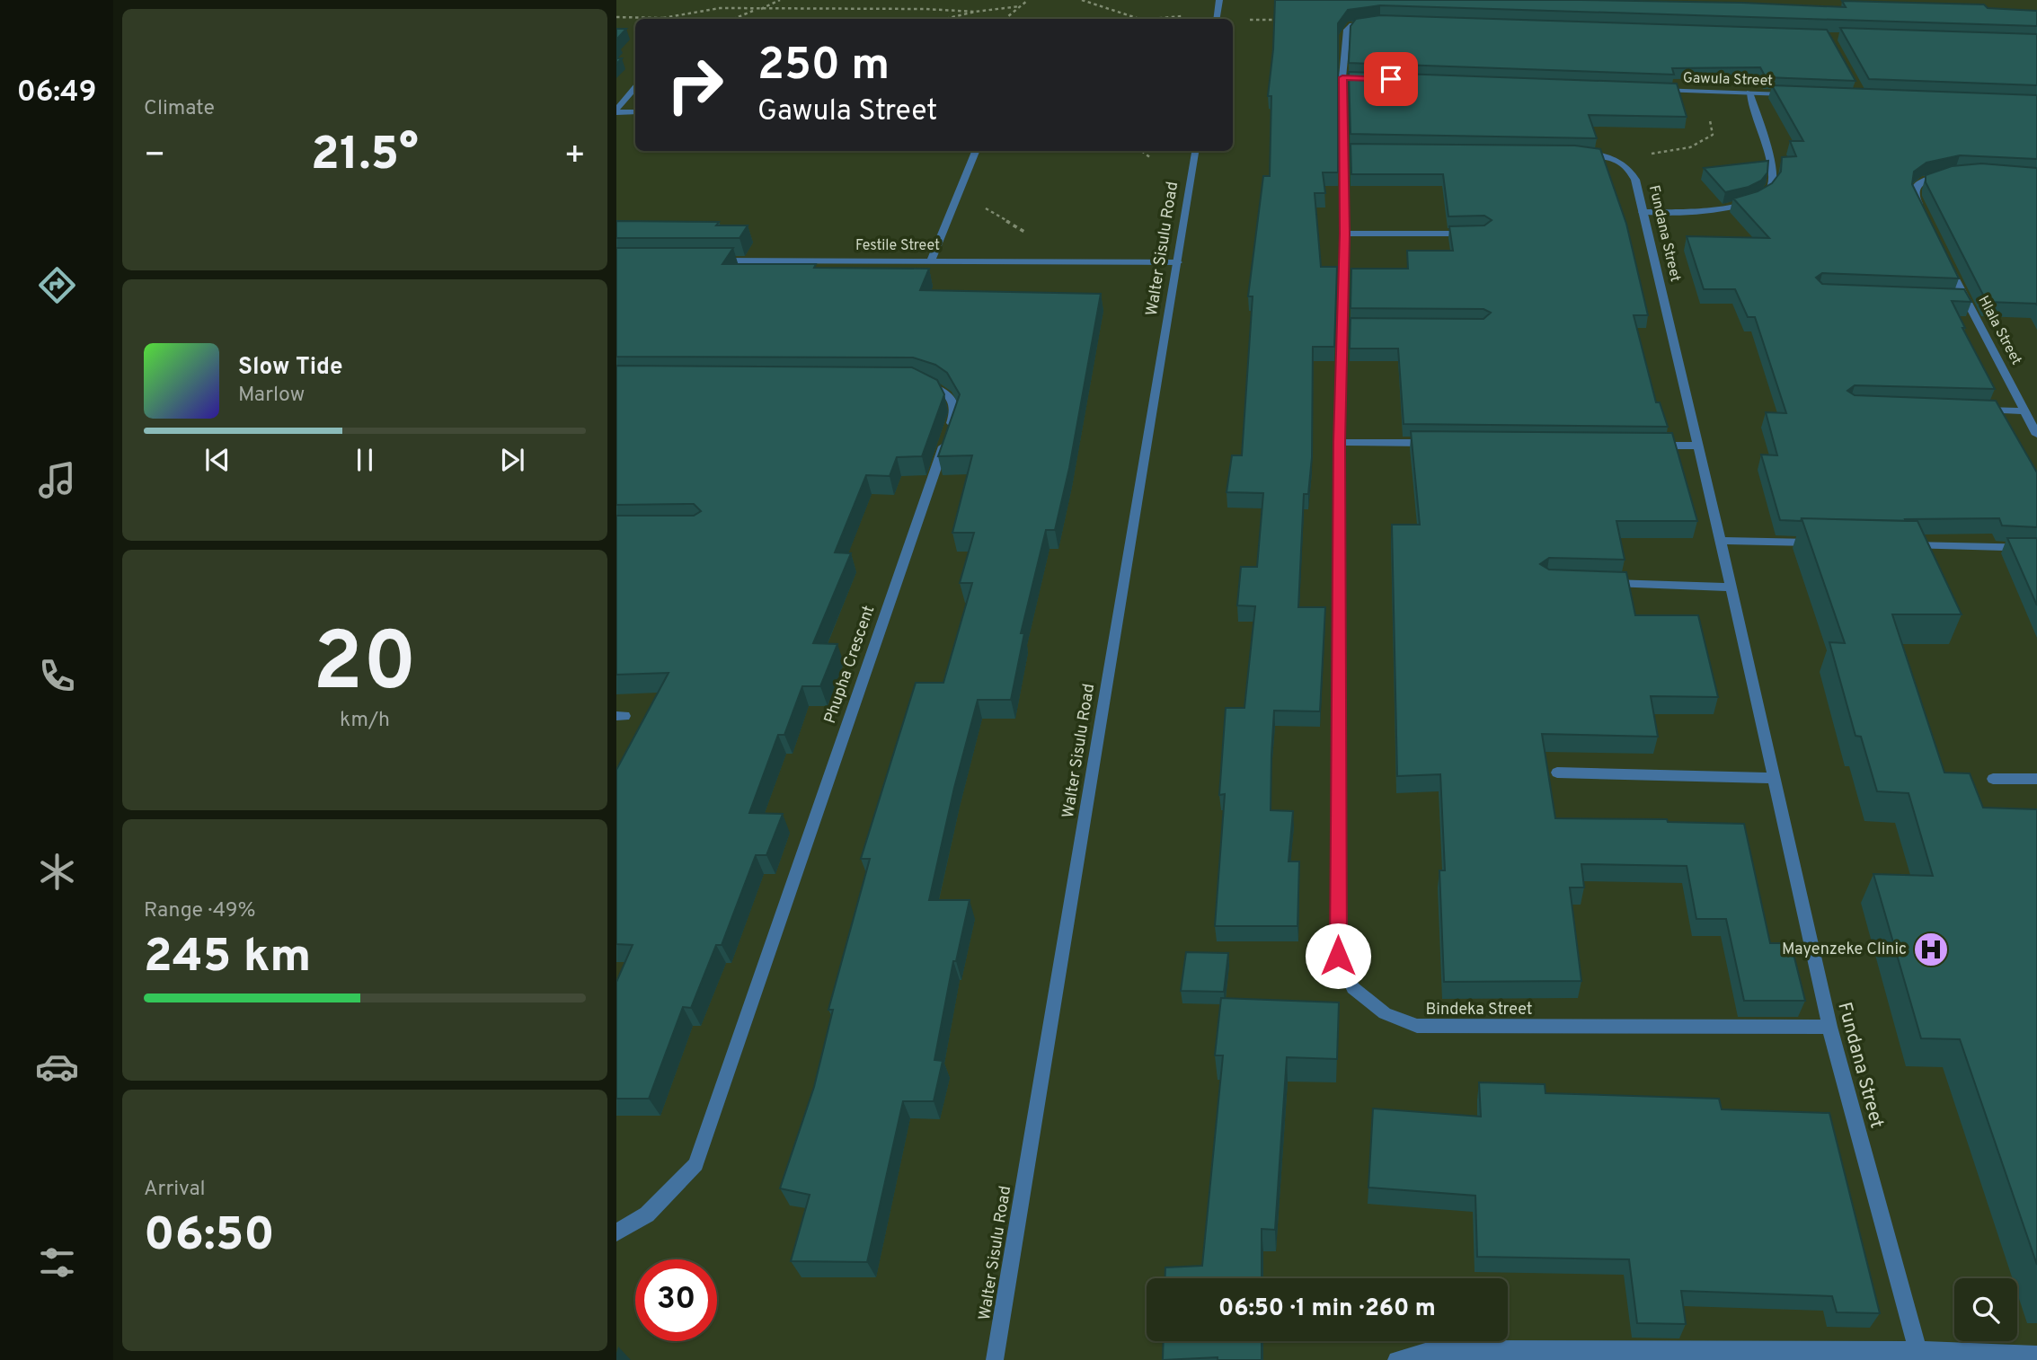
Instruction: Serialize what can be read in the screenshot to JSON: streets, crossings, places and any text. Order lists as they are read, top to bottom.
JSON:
{
  "streets": {
    "street": [
      "Gawula Street",
      "Fundana Street",
      "Festile Street",
      "Walter Sisulu Road",
      "Hlala Street",
      "Phupha Crescent",
      "Bindeka Street"
    ]
  },
  "crossings": [
    ["Fundana Street", "Bindeka Street"],
    ["Festile Street", "Walter Sisulu Road"]
  ],
  "places": {
    "hospital": ["Mayenzeke Clinic"]
  },
  "page": {
    "tabs": "06:49",
    "tile": [
      "Climate",
      ["20", "km/h"],
      ["Range · 49%", "245 km"],
      ["Arrival", "06:50"]
    ],
    "turn": ["250 m", "Gawula Street"],
    "heat": ["−", "21.5°", "+"],
    "song": ["Slow Tide", "Marlow"],
    "limit": "30",
    "trip": "06:50 · 1 min · 260 m"
  }
}
